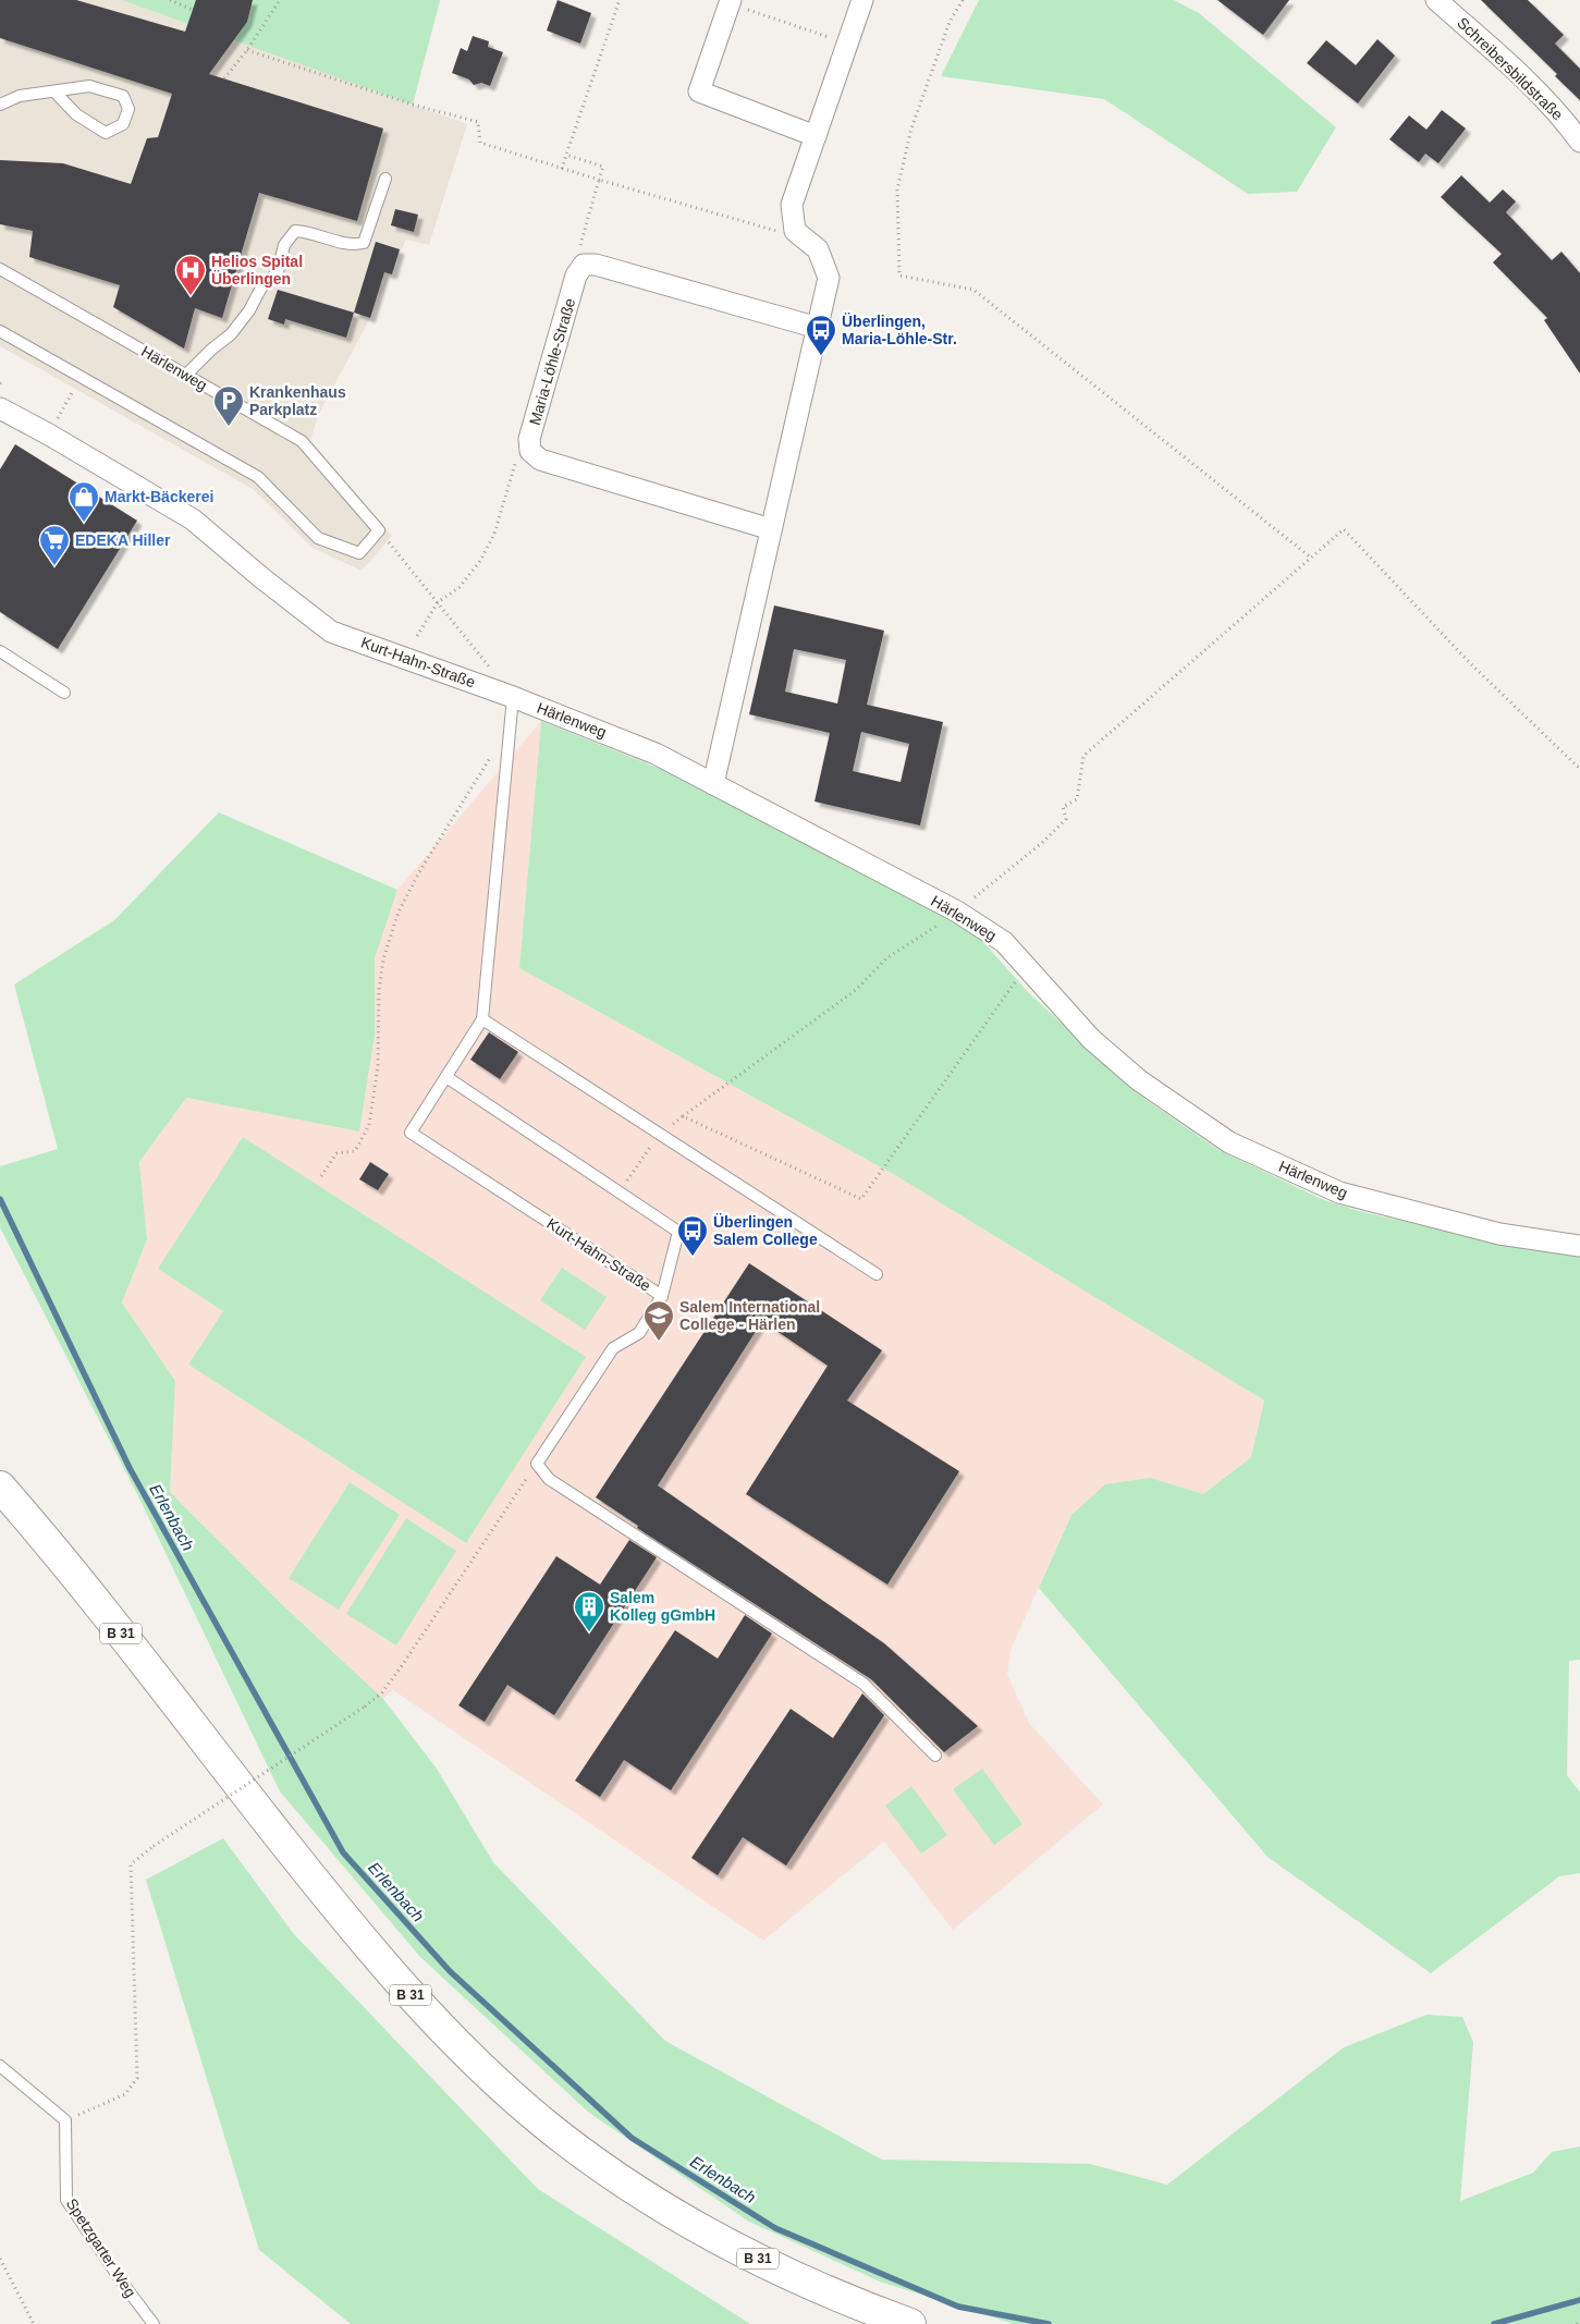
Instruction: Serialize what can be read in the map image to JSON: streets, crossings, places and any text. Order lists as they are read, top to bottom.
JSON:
{
  "streets": {
    "main road": ["B 31"],
    "street": [
      "Schreibersbildstraße",
      "Maria-Löhle-Straße",
      "Härlenweg",
      "Kurt-Hahn-Straße"
    ],
    "lane": ["Spetzgarter Weg"]
  },
  "crossings": [
    ["Härlenweg", "Kurt-Hahn-Straße"]
  ],
  "water": ["Erlenbach"],
  "places": {
    "hospital": ["Helios Spital Überlingen"],
    "bus stop": ["Überlingen, Maria-Löhle-Str.", "Überlingen Salem College"],
    "parking": ["Krankenhaus Parkplatz"],
    "shop": ["Markt-Bäckerei"],
    "supermarket": ["EDEKA Hiller"],
    "school or university": ["Salem International College - Härlen"],
    "building": ["Salem Kolleg gGmbH"]
  }
}
